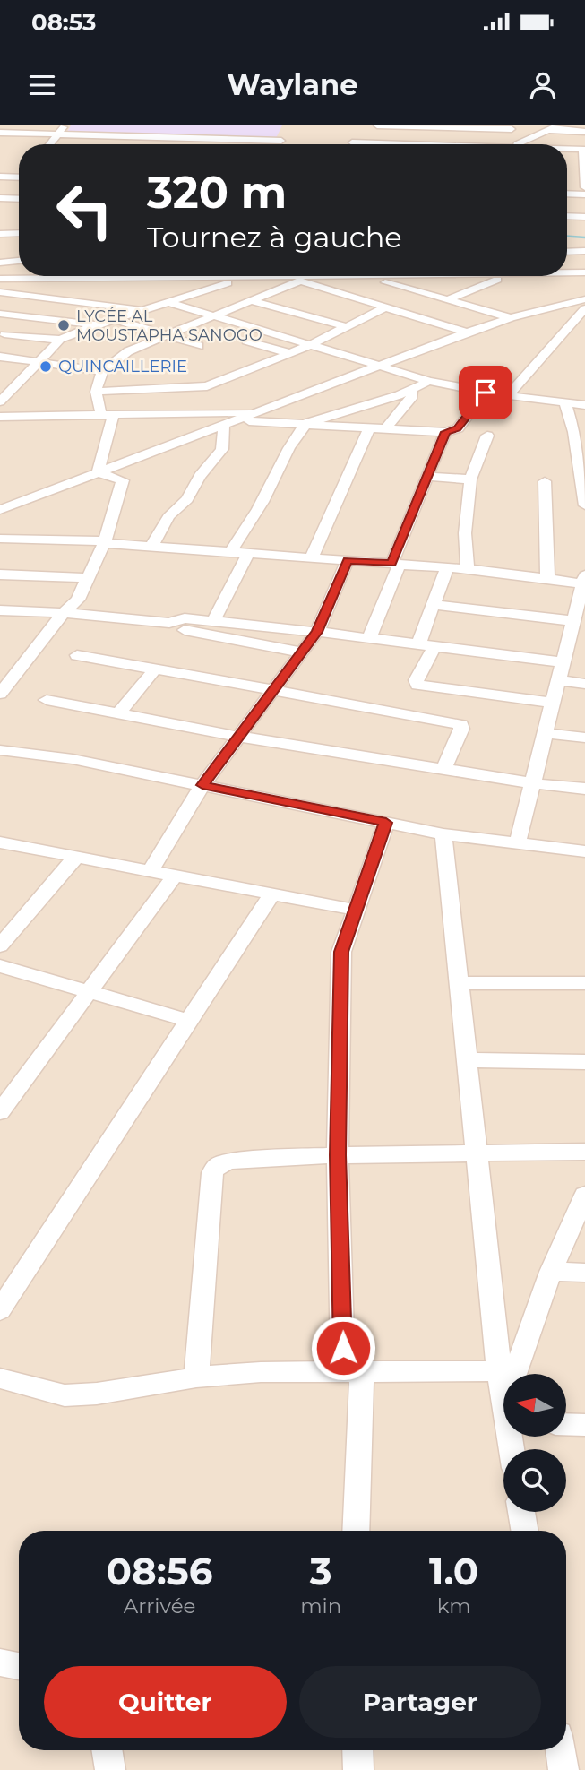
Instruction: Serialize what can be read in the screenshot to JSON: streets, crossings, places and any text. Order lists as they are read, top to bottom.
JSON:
{
  "places": ["LYCÉE AL MOUSTAPHA SANOGO", "QUINCAILLERIE"],
  "north": "left",
  "page": {
    "status": "08:53",
    "header": "Waylane",
    "turn": ["320 m", "Tournez à gauche"],
    "eta": [
      "08:56",
      "Arrivée",
      "3",
      "min",
      "1.0",
      "km"
    ],
    "buttons": ["Quitter", "Partager"]
  }
}
